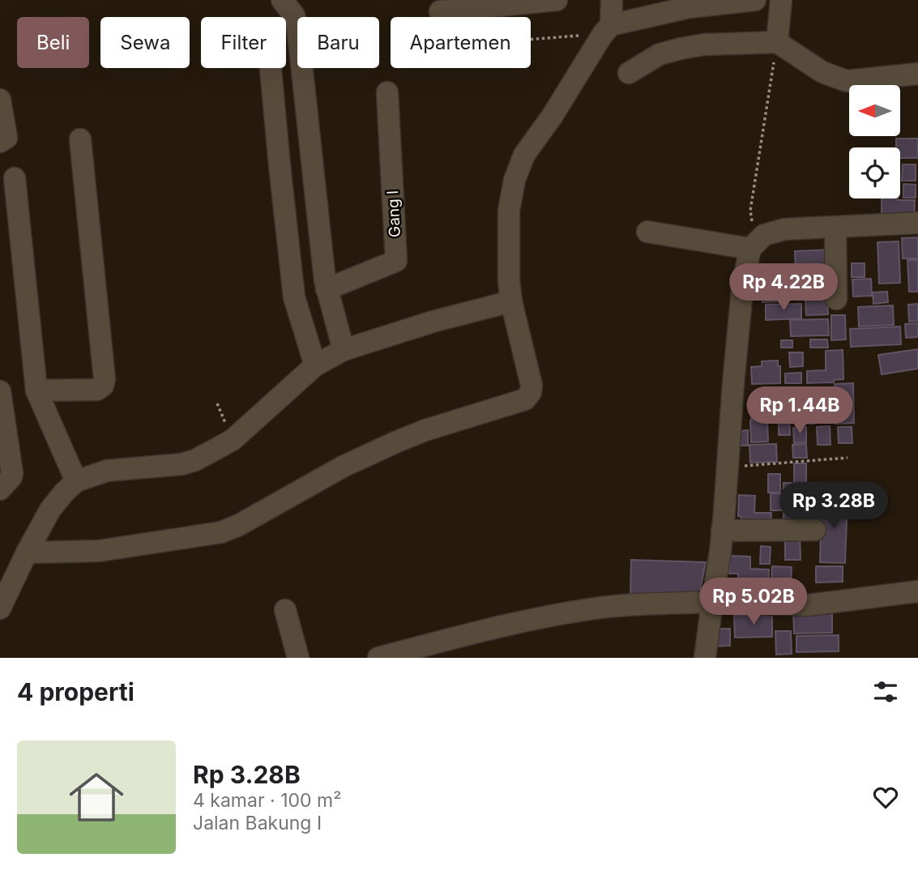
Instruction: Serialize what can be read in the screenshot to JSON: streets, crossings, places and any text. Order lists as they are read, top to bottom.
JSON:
{
  "streets": {
    "street": ["Gang I"]
  },
  "north": "left",
  "page": {
    "chip": [
      "Beli",
      "Sewa",
      "Filter",
      "Baru",
      "Apartemen"
    ],
    "price": [
      "Rp 4.22B",
      "Rp 1.44B",
      "Rp 3.28B",
      "Rp 5.02B"
    ],
    "heading": "4 properti",
    "list": [
      {
        "name": "Rp 3.28B",
        "note": "4 kamar · 100 m² · Jalan Bakung I"
      }
    ]
  }
}
